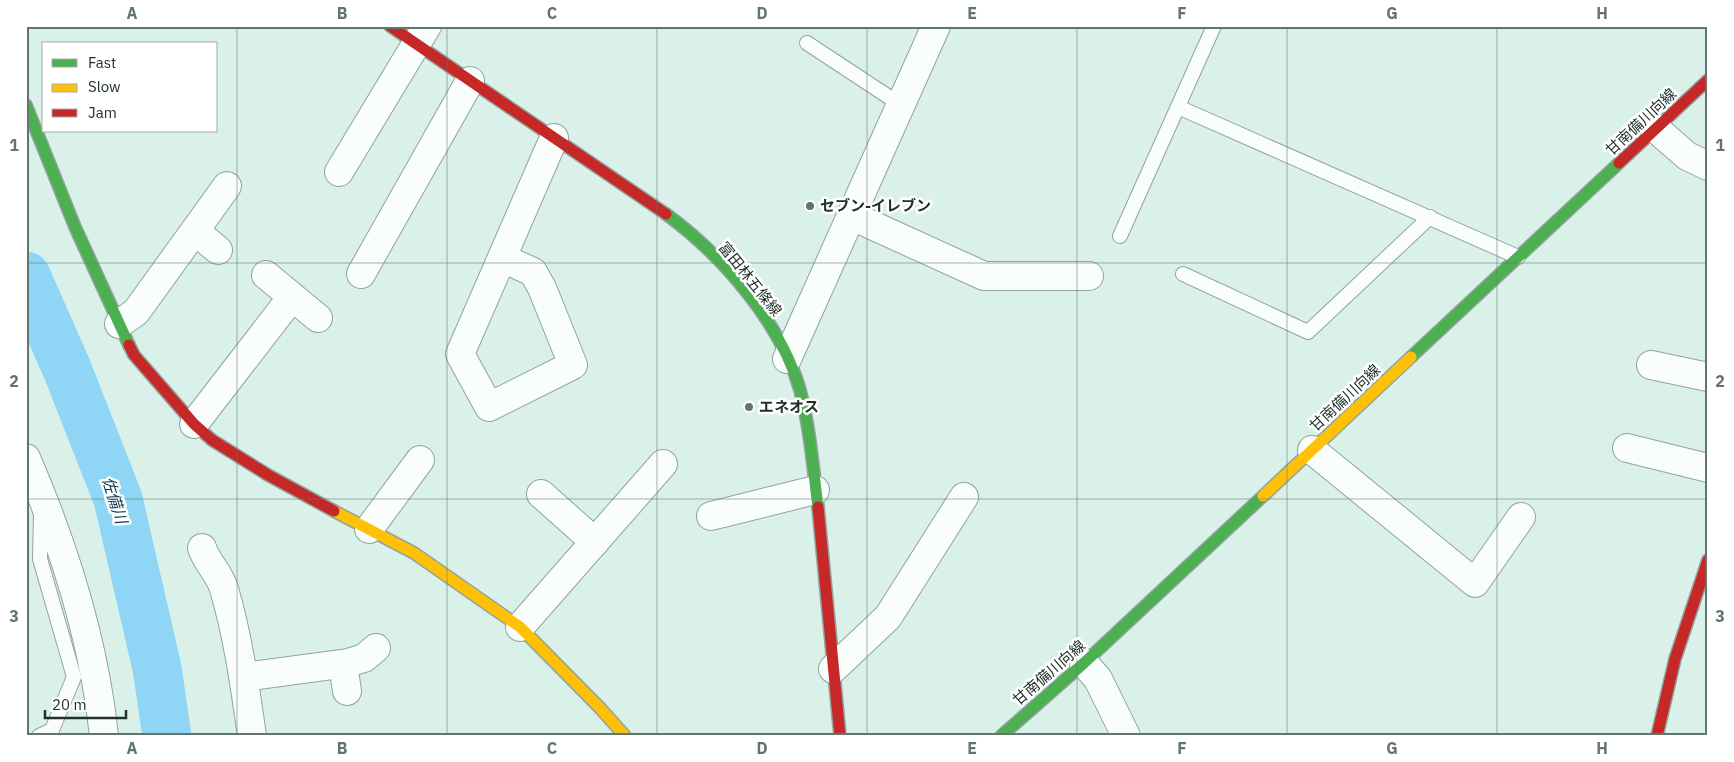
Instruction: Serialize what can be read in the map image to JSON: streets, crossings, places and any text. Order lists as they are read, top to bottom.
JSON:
{
  "streets": {
    "main road": ["甘南備川向線", "富田林五條線"]
  },
  "water": ["佐備川"],
  "places": ["セブン-イレブン", "エネオス"],
  "legend": ["Fast", "Slow", "Jam"],
  "scale_bar": "20 m",
  "grid": {
    "columns": [
      "A",
      "B",
      "C",
      "D",
      "E",
      "F",
      "G",
      "H"
    ],
    "rows": ["1", "2", "3"]
  }
}
